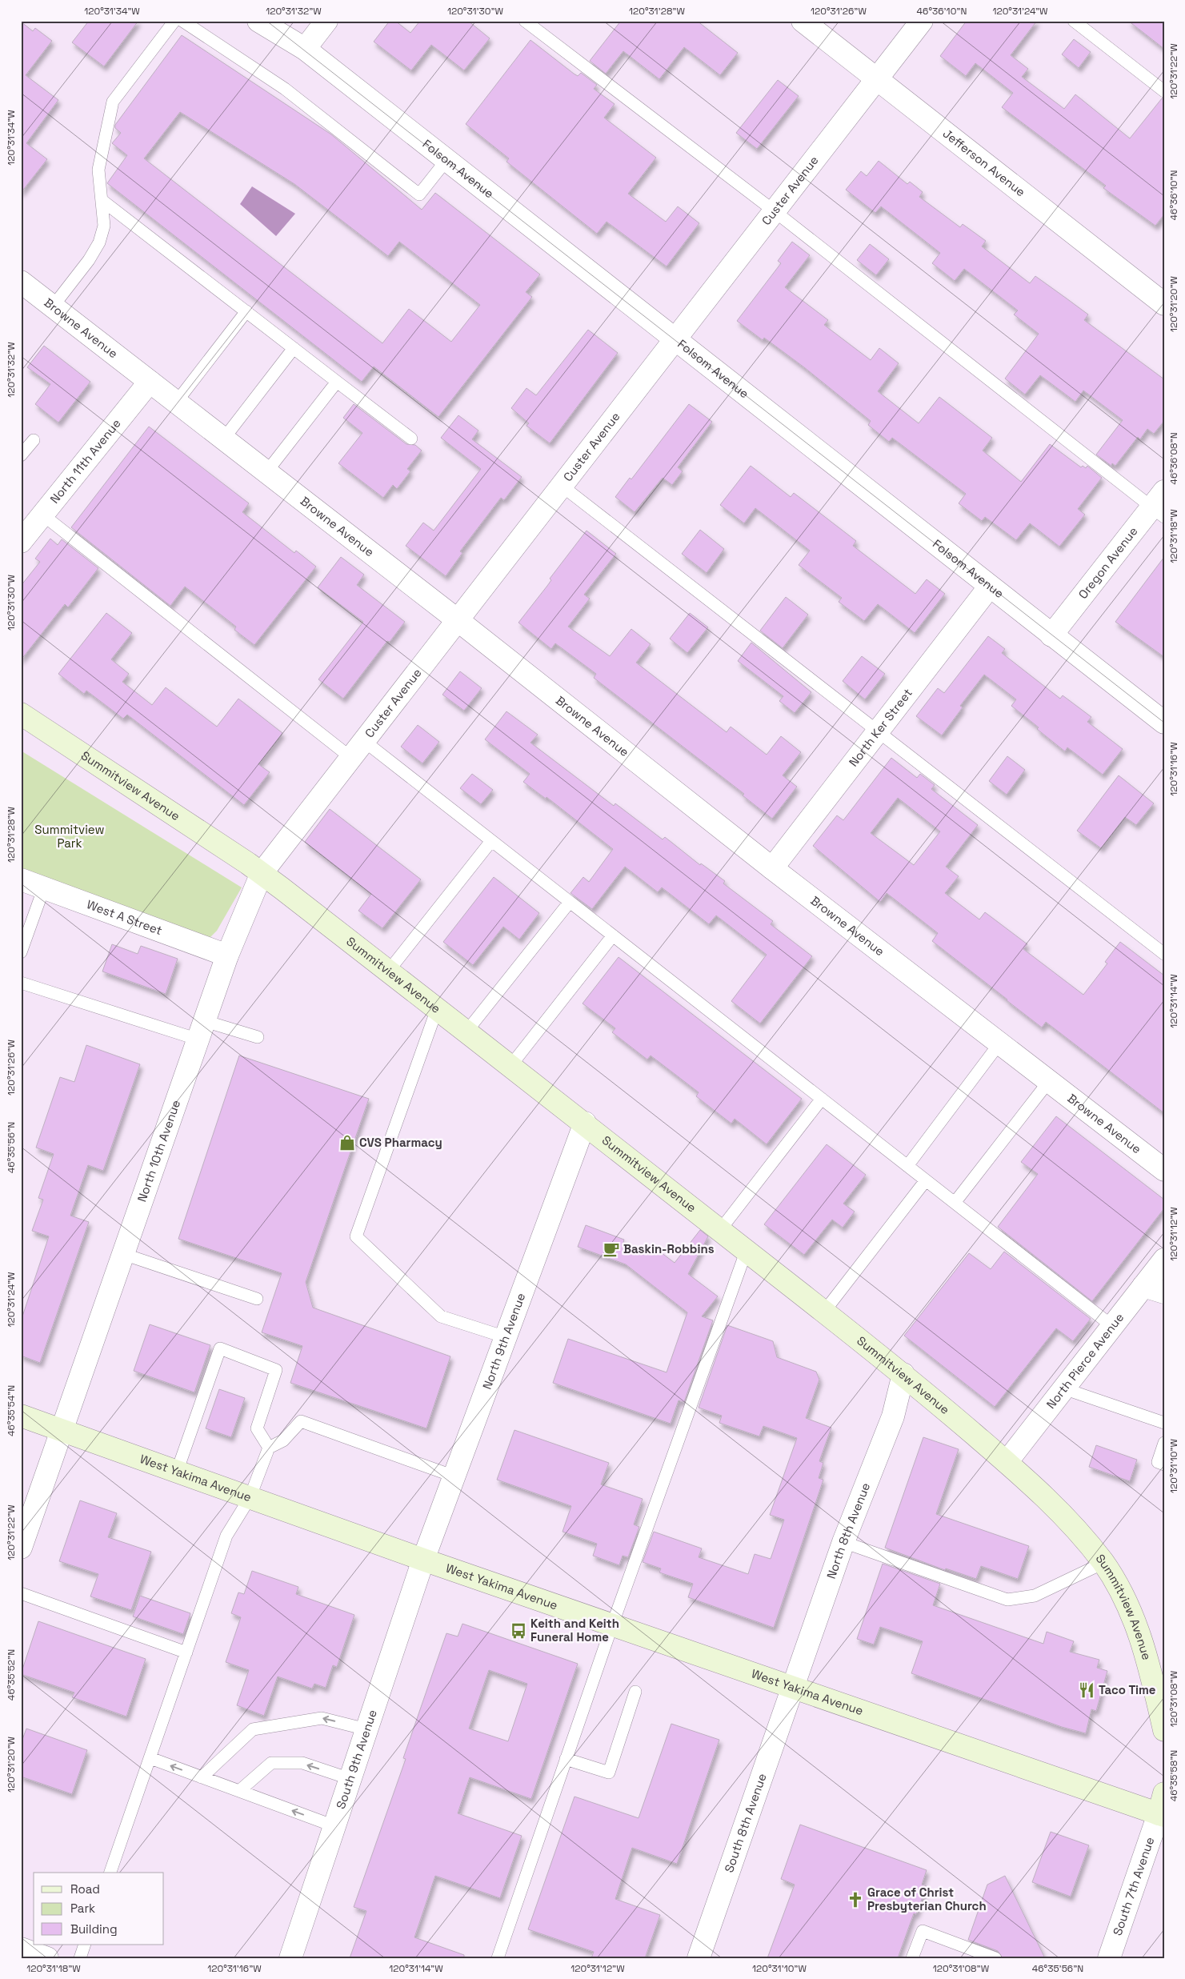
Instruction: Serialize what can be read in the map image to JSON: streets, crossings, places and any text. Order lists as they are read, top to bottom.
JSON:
{
  "streets": {
    "main road": ["Summitview Avenue", "West Yakima Avenue"],
    "street": [
      "Jefferson Avenue",
      "Folsom Avenue",
      "Custer Avenue",
      "Browne Avenue",
      "North 11th Avenue",
      "Oregon Avenue",
      "North Ker Street",
      "West A Street",
      "North 10th Avenue",
      "North 9th Avenue",
      "North Pierce Avenue",
      "North 8th Avenue",
      "South 9th Avenue",
      "South 8th Avenue",
      "South 7th Avenue"
    ]
  },
  "crossings": [
    ["Jefferson Avenue", "Custer Avenue"],
    ["Folsom Avenue", "Custer Avenue"],
    ["Folsom Avenue", "Oregon Avenue"],
    ["Folsom Avenue", "North Ker Street"],
    ["Custer Avenue", "Browne Avenue"],
    ["Custer Avenue", "Summitview Avenue"],
    ["Custer Avenue", "North 10th Avenue"],
    ["Browne Avenue", "North 11th Avenue"],
    ["Browne Avenue", "North Ker Street"],
    ["Summitview Avenue", "North 10th Avenue"],
    ["Summitview Avenue", "North 9th Avenue"],
    ["Summitview Avenue", "North Pierce Avenue"],
    ["Summitview Avenue", "North 8th Avenue"],
    ["West A Street", "North 10th Avenue"],
    ["North 10th Avenue", "West Yakima Avenue"],
    ["North 9th Avenue", "West Yakima Avenue"],
    ["North 9th Avenue", "South 9th Avenue"],
    ["West Yakima Avenue", "North 8th Avenue"],
    ["West Yakima Avenue", "South 9th Avenue"],
    ["West Yakima Avenue", "South 8th Avenue"],
    ["West Yakima Avenue", "South 7th Avenue"],
    ["North 8th Avenue", "South 8th Avenue"]
  ],
  "parks": ["Summitview Park"],
  "places": {
    "shop": ["CVS Pharmacy"],
    "cafe": ["Baskin-Robbins"],
    "bus stop": ["Keith and Keith Funeral Home"],
    "restaurant": ["Taco Time"],
    "church": ["Grace of Christ Presbyterian Church"]
  },
  "legend": ["Road", "Park", "Building"],
  "coordinates": [
    "120°31'34\"W",
    "120°31'32\"W",
    "120°31'30\"W",
    "120°31'28\"W",
    "120°31'26\"W",
    "46°36'10\"N",
    "120°31'24\"W",
    "120°31'22\"W",
    "120°31'20\"W",
    "46°36'08\"N",
    "120°31'18\"W",
    "120°31'16\"W",
    "120°31'14\"W",
    "46°35'56\"N",
    "120°31'12\"W",
    "46°35'54\"N",
    "120°31'10\"W",
    "46°35'52\"N",
    "120°31'08\"W",
    "46°35'58\"N"
  ]
}
